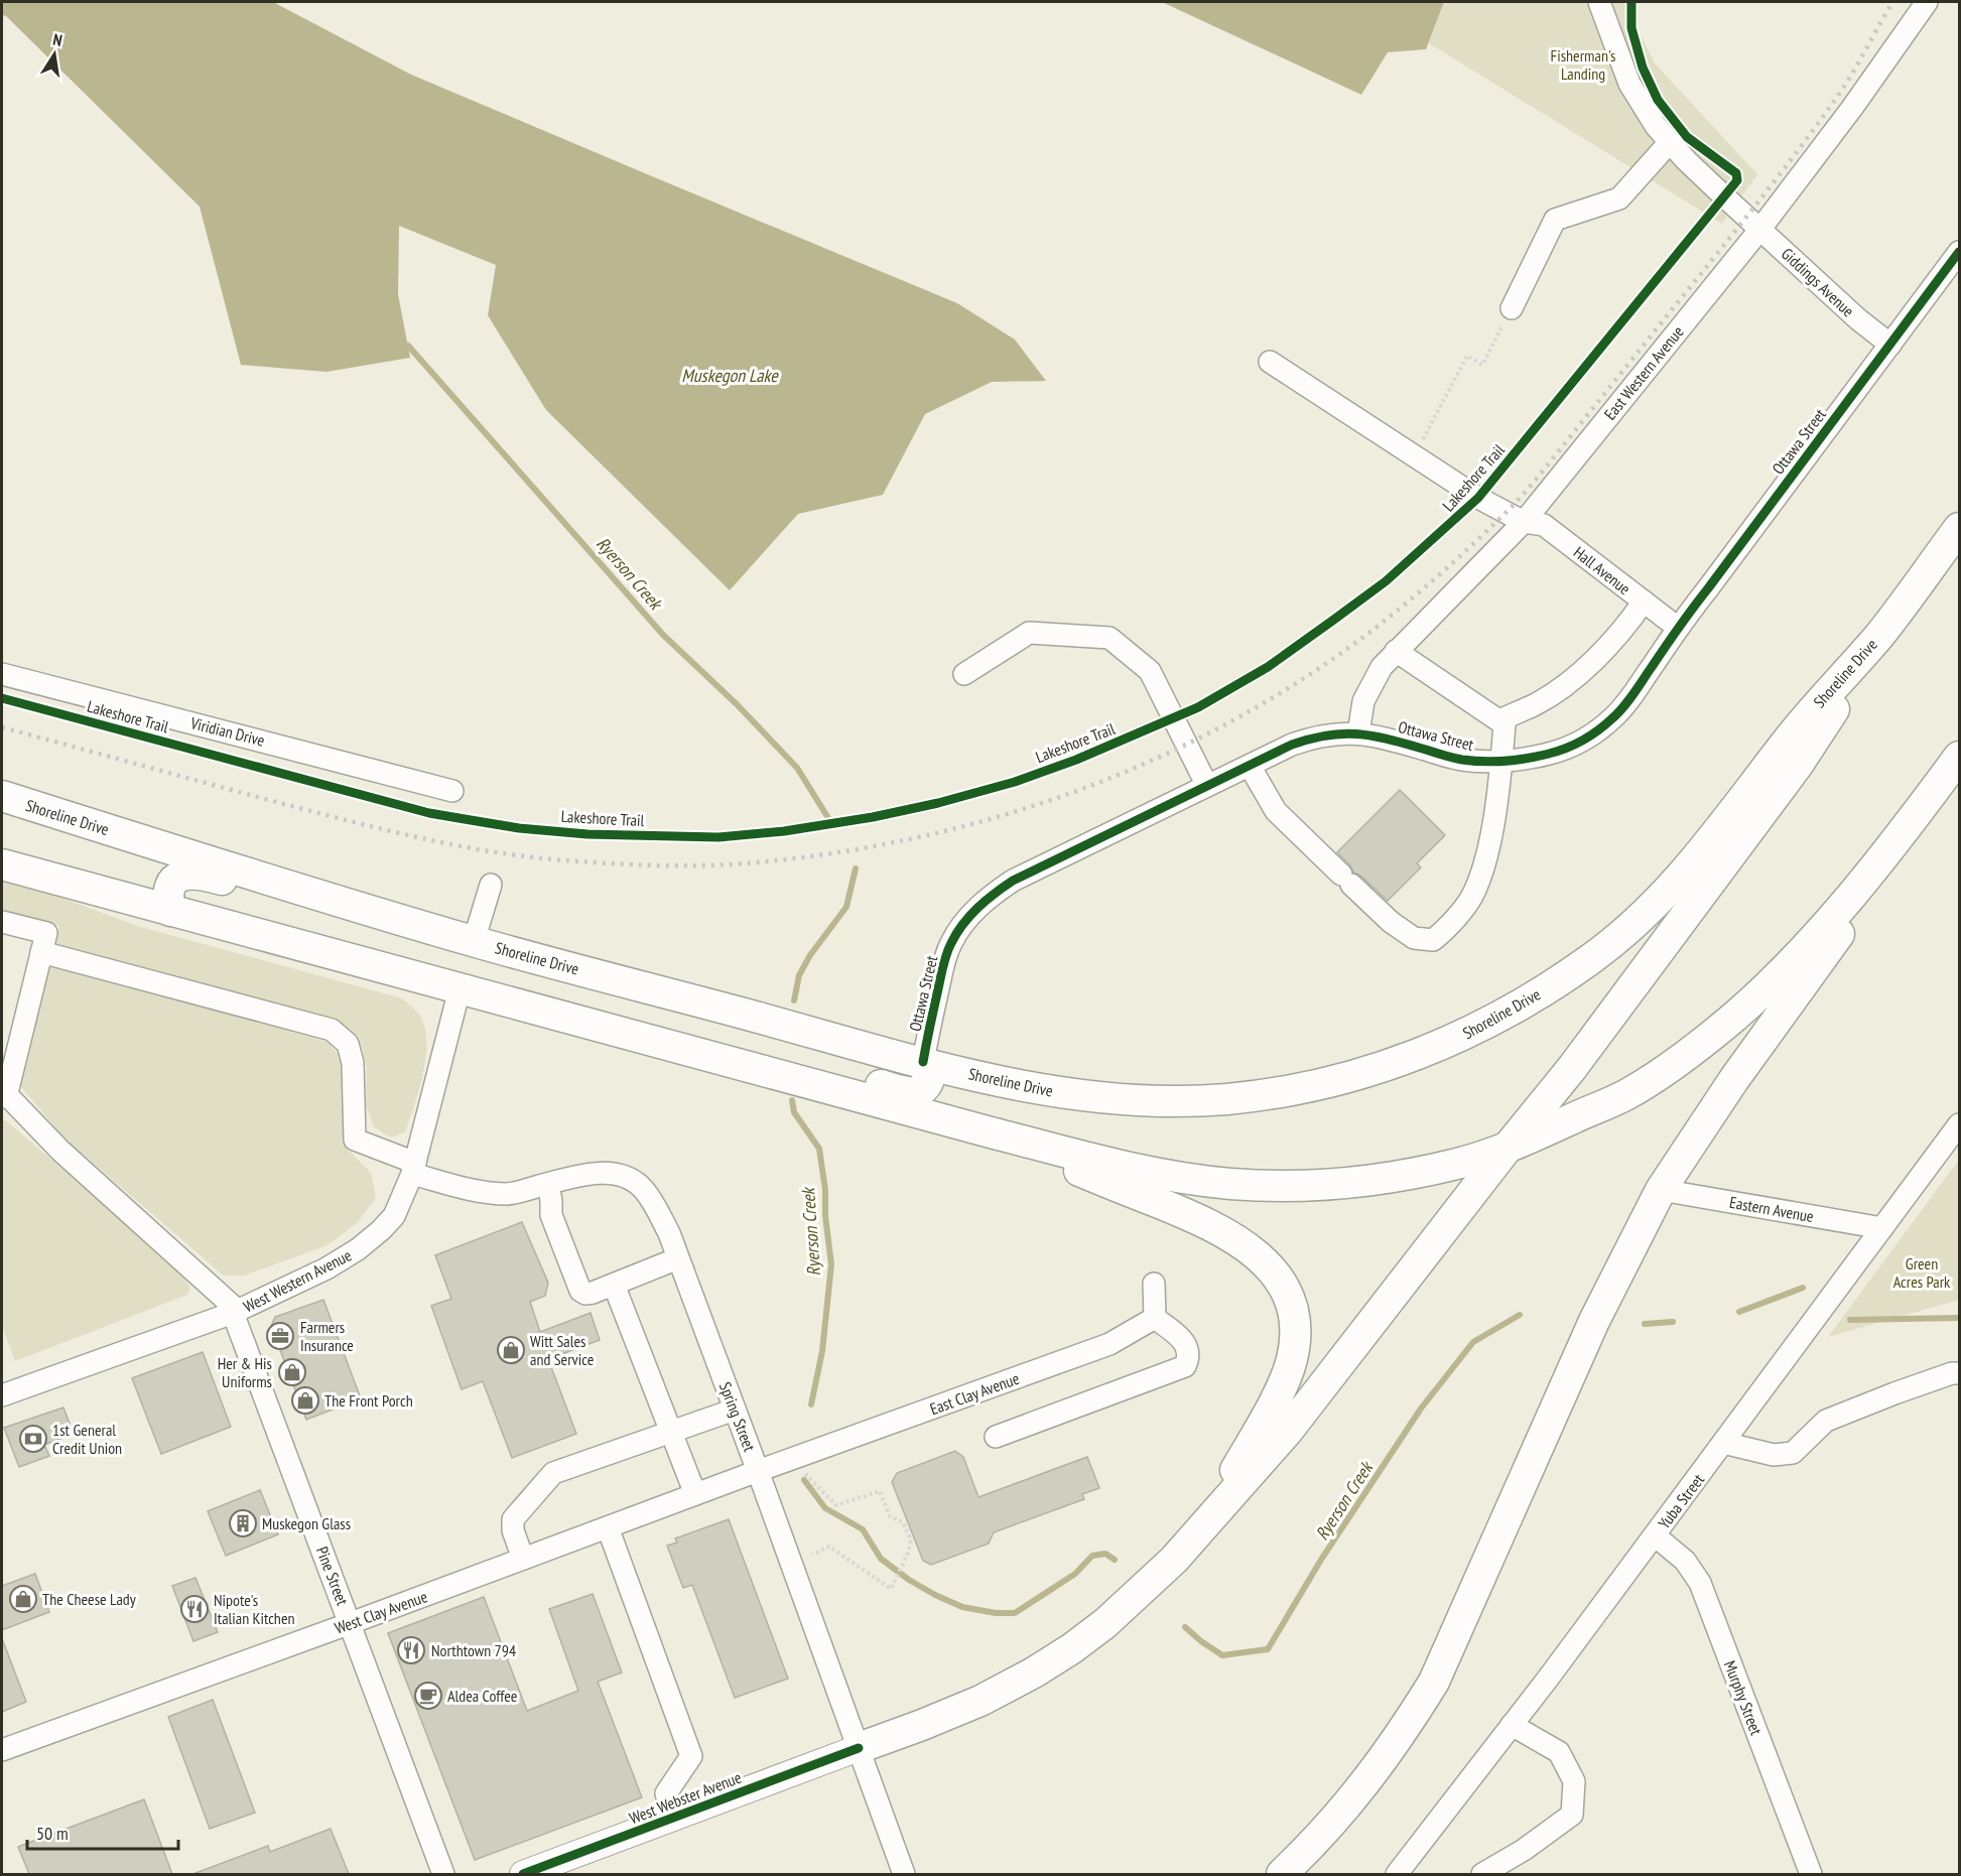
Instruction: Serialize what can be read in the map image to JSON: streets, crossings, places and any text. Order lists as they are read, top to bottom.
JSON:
{
  "streets": {
    "highway": ["Shoreline Drive"],
    "main road": ["West Webster Avenue"],
    "street": [
      "Giddings Avenue",
      "East Western Avenue",
      "Ottawa Street",
      "Hall Avenue",
      "Viridian Drive",
      "Eastern Avenue",
      "West Western Avenue",
      "East Clay Avenue",
      "Spring Street",
      "Yuba Street",
      "Pine Street",
      "West Clay Avenue",
      "Murphy Street"
    ],
    "cycle path": ["Lakeshore Trail"]
  },
  "crossings": [
    ["Giddings Avenue", "East Western Avenue"],
    ["Giddings Avenue", "Ottawa Street"],
    ["East Western Avenue", "Ottawa Street"],
    ["East Western Avenue", "Hall Avenue"],
    ["Ottawa Street", "Hall Avenue"],
    ["Ottawa Street", "Shoreline Drive"],
    ["Eastern Avenue", "Yuba Street"],
    ["West Western Avenue", "Spring Street"],
    ["West Western Avenue", "Pine Street"],
    ["East Clay Avenue", "Spring Street"],
    ["East Clay Avenue", "West Clay Avenue"],
    ["Spring Street", "West Clay Avenue"],
    ["Spring Street", "West Webster Avenue"],
    ["Yuba Street", "Murphy Street"],
    ["Pine Street", "West Clay Avenue"]
  ],
  "water": ["Muskegon Lake", "Ryerson Creek"],
  "parks": ["Fisherman's Landing", "Green Acres Park"],
  "places": {
    "office": ["Farmers Insurance"],
    "shop": [
      "Witt Sales and Service",
      "Her & His Uniforms",
      "The Front Porch",
      "The Cheese Lady"
    ],
    "bank": ["1st General Credit Union"],
    "building": ["Muskegon Glass"],
    "restaurant": ["Nipote's Italian Kitchen", "Northtown 794"],
    "cafe": ["Aldea Coffee"]
  },
  "scale_bar": "50 m",
  "north": "top"
}
